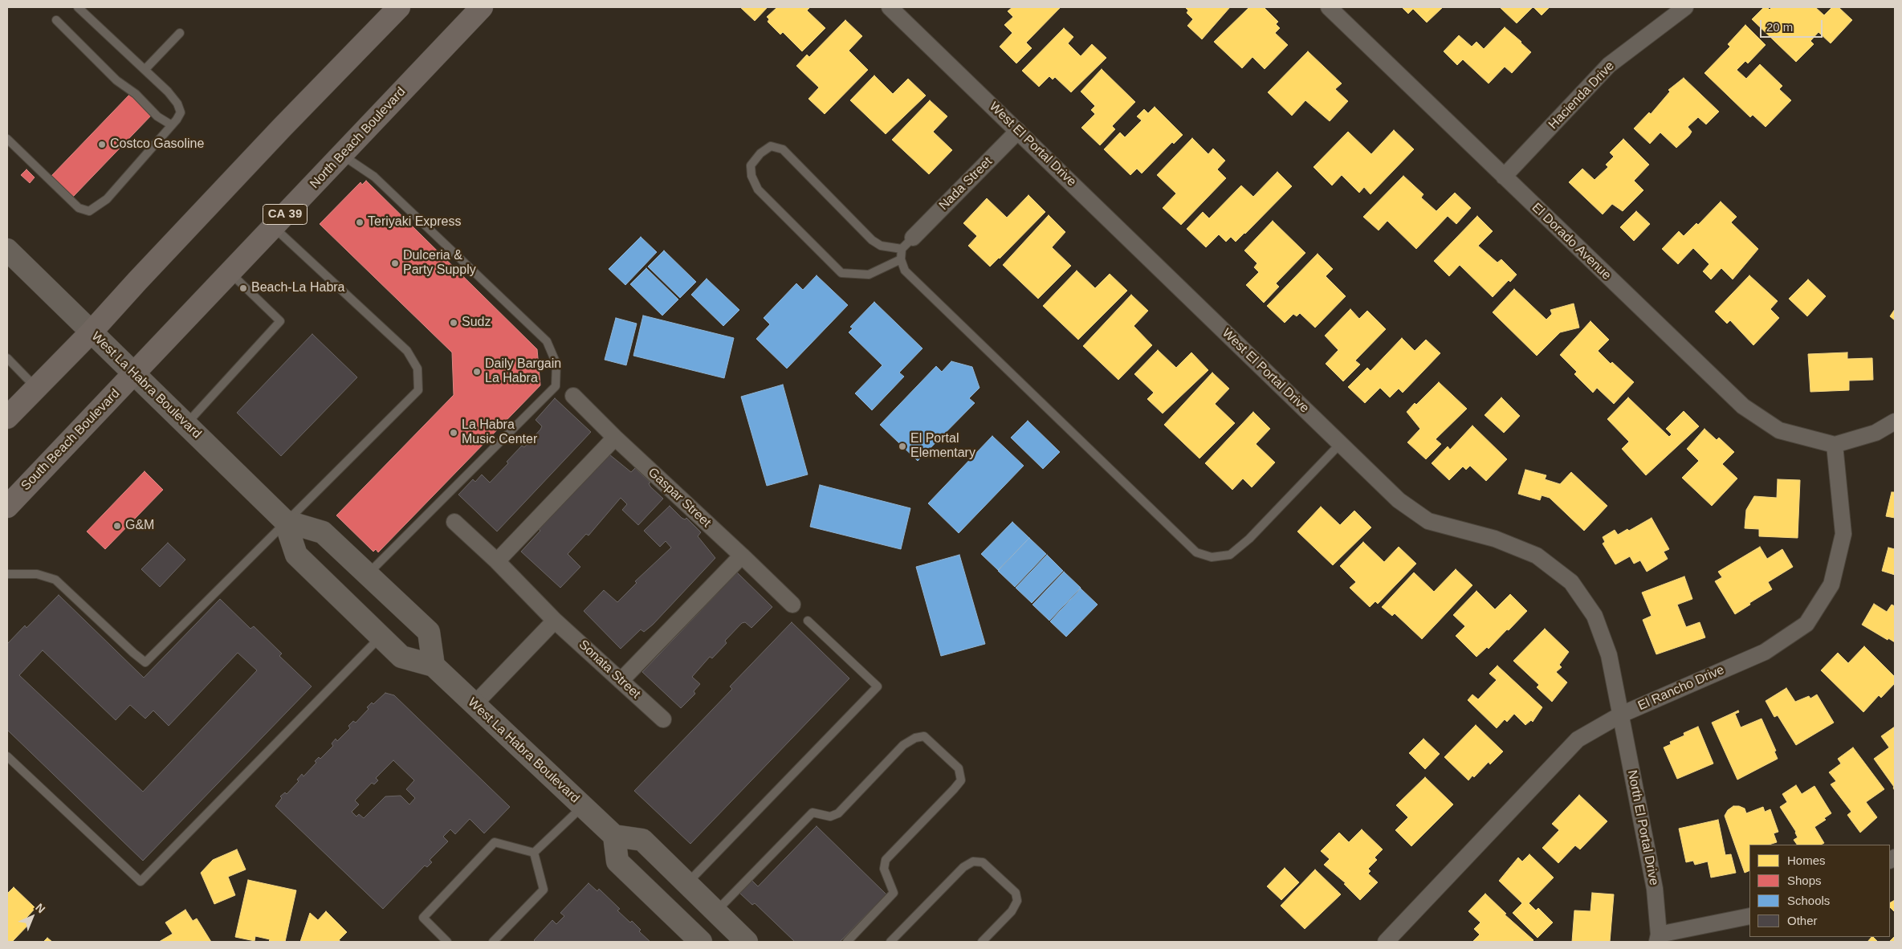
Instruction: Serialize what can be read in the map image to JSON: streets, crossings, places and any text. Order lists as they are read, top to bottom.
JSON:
{
  "streets": {
    "main road": [
      "North Beach Boulevard",
      "CA 39",
      "West La Habra Boulevard",
      "South Beach Boulevard"
    ],
    "street": [
      "Hacienda Drive",
      "West El Portal Drive",
      "Nada Street",
      "El Dorado Avenue",
      "Gaspar Street",
      "Sonata Street",
      "El Rancho Drive",
      "North El Portal Drive"
    ]
  },
  "crossings": [
    ["Hacienda Drive", "El Dorado Avenue"],
    ["North Beach Boulevard", "West La Habra Boulevard"],
    ["North Beach Boulevard", "South Beach Boulevard"],
    ["West El Portal Drive", "Nada Street"],
    ["West El Portal Drive", "El Rancho Drive"],
    ["West El Portal Drive", "North El Portal Drive"],
    ["El Dorado Avenue", "El Rancho Drive"],
    ["West La Habra Boulevard", "South Beach Boulevard"],
    ["El Rancho Drive", "North El Portal Drive"]
  ],
  "places": [
    "Costco Gasoline",
    "Teriyaki Express",
    "Dulceria & Party Supply",
    "Beach-La Habra",
    "Sudz",
    "Daily Bargain La Habra",
    "La Habra Music Center",
    "El Portal Elementary",
    "G&M"
  ],
  "legend": [
    "Homes",
    "Shops",
    "Schools",
    "Other"
  ],
  "scale_bar": "20 m",
  "north": "top right"
}
